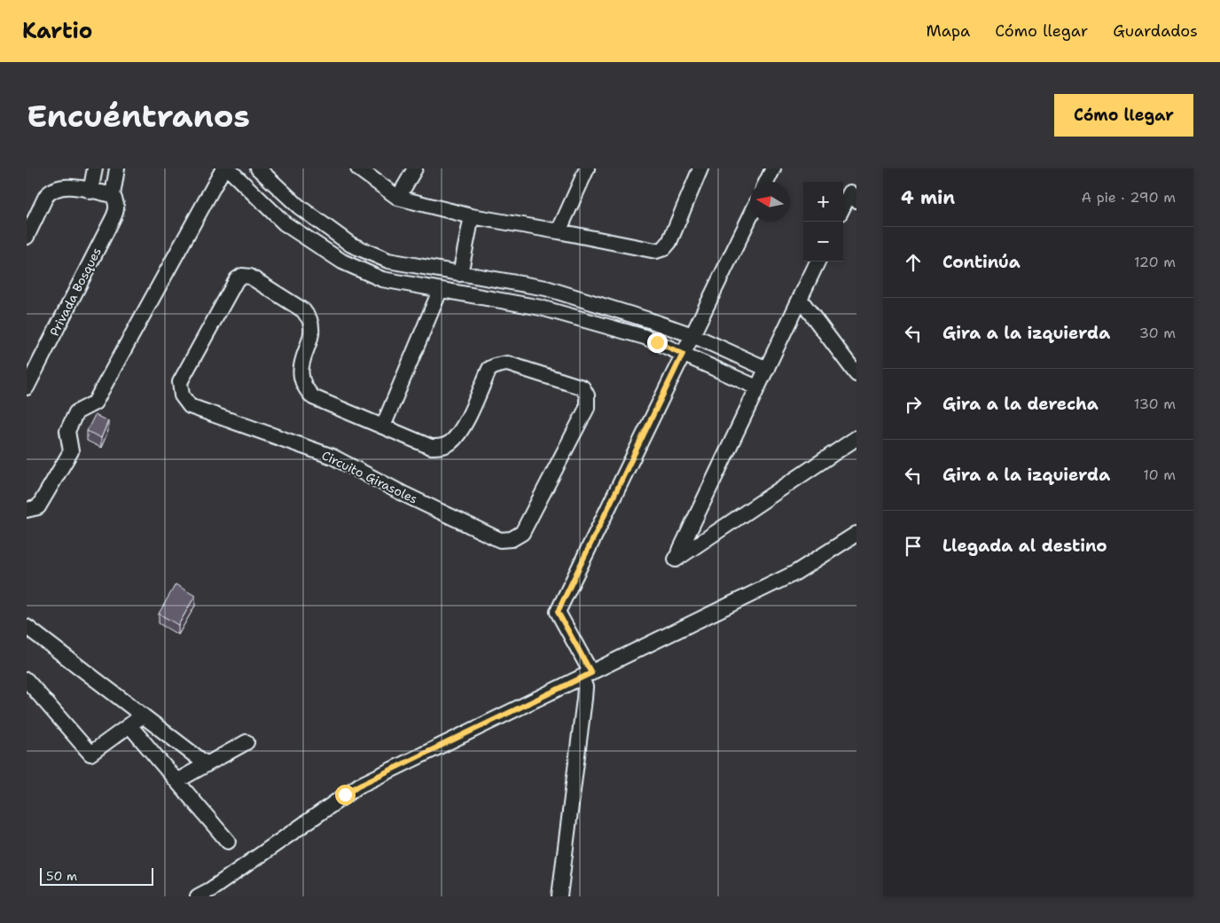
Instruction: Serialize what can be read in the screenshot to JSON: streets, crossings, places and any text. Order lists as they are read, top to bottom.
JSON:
{
  "streets": {
    "street": ["Privada Bosques", "Circuito Girasoles"]
  },
  "scale_bar": "50 m",
  "north": "left",
  "page": {
    "header": "Kartio",
    "nav": ["Mapa", "Cómo llegar", "Guardados"],
    "buttons": "Cómo llegar",
    "title": "Encuéntranos",
    "heading": ["4 min", "A pie · 290 m"],
    "map_buttons": ["+", "−"],
    "list": [
      ["Continúa", "120 m"],
      ["Gira a la izquierda", "30 m"],
      ["Gira a la derecha", "130 m"],
      ["Gira a la izquierda", "10 m"],
      "Llegada al destino"
    ],
    "scale": "50 m"
  }
}
